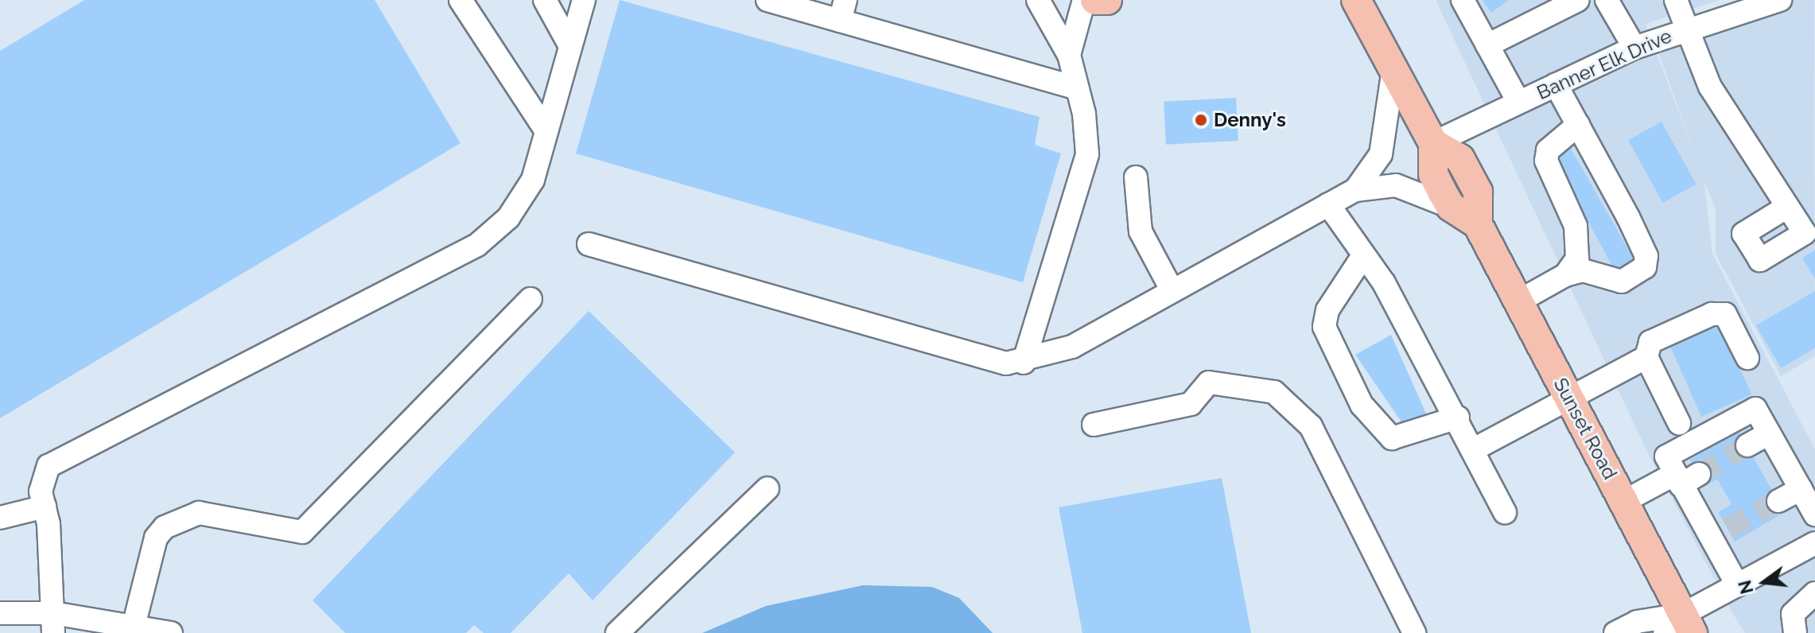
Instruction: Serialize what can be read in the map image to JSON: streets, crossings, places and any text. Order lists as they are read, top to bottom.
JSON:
{
  "streets": {
    "main road": ["Sunset Road"],
    "street": ["Banner Elk Drive"]
  },
  "crossings": [
    ["Banner Elk Drive", "Sunset Road"]
  ],
  "places": ["Denny's"],
  "north": "left"
}
